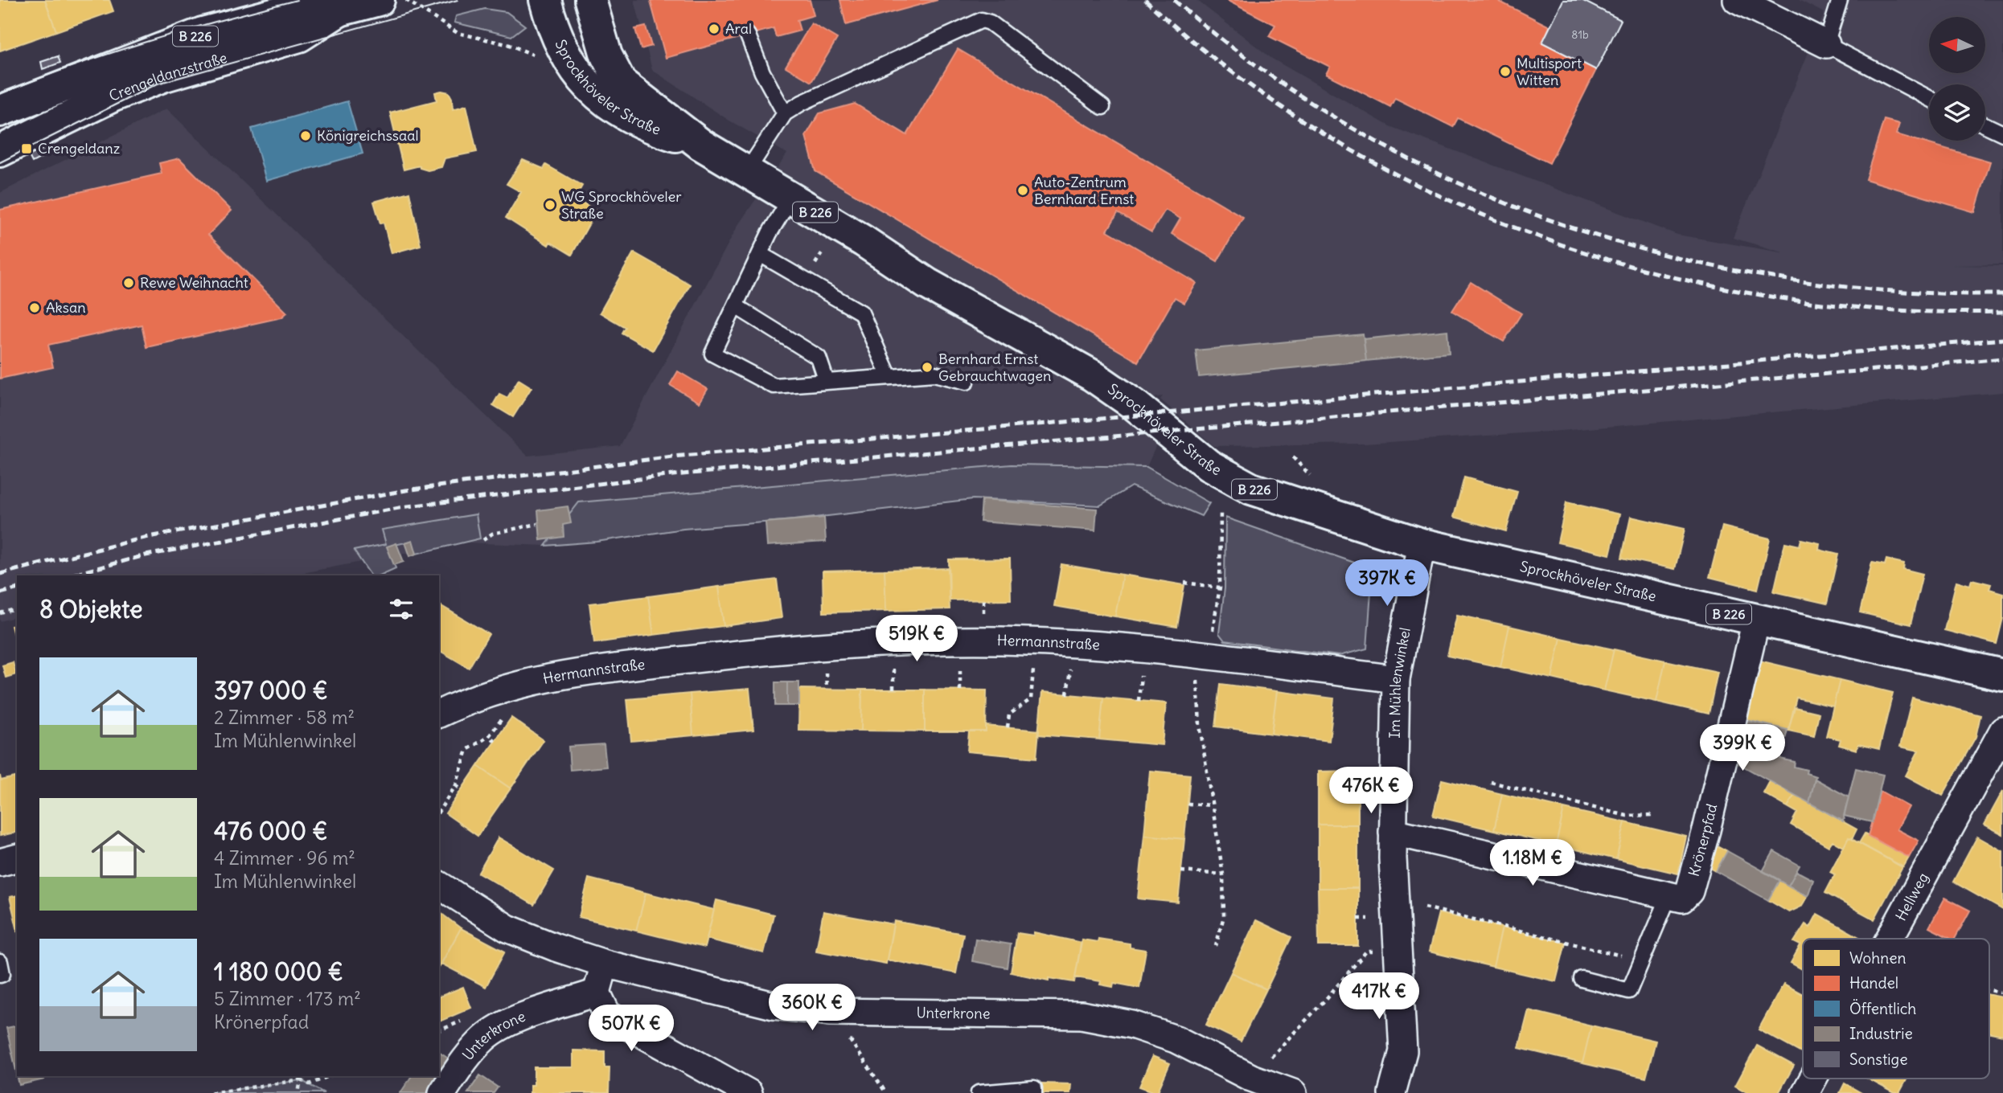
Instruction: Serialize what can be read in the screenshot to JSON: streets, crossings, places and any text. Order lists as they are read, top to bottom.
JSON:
{
  "streets": {
    "main road": ["B 226", "Crengeldanzstraße", "Sprockhöveler Straße"],
    "street": [
      "Hermannstraße",
      "Im Mühlenwinkel",
      "Krönerpfad",
      "Hellweg",
      "Unterkrone"
    ]
  },
  "crossings": [
    ["Sprockhöveler Straße", "Im Mühlenwinkel"],
    ["Sprockhöveler Straße", "Krönerpfad"],
    ["Hermannstraße", "Im Mühlenwinkel"]
  ],
  "places": {
    "other": [
      "Aral",
      "Multisport Witten",
      "Königreichssaal",
      "Auto-Zentrum Bernhard Ernst",
      "WG Sprockhöveler Straße",
      "Rewe Weihnacht",
      "Aksan",
      "Bernhard Ernst Gebrauchtwagen"
    ],
    "transit": ["Crengeldanz"]
  },
  "house_numbers": ["81b"],
  "legend": [
    "Wohnen",
    "Handel",
    "Öffentlich",
    "Industrie",
    "Sonstige"
  ],
  "north": "left",
  "page": {
    "price": [
      "397K €",
      "519K €",
      "399K €",
      "476K €",
      "1.18M €",
      "417K €",
      "360K €",
      "507K €"
    ],
    "heading": "8 Objekte",
    "list": [
      {
        "name": "397 000 €",
        "note": "2 Zimmer · 58 m² · Im Mühlenwinkel"
      },
      {
        "name": "476 000 €",
        "note": "4 Zimmer · 96 m² · Im Mühlenwinkel"
      },
      {
        "name": "1 180 000 €",
        "note": "5 Zimmer · 173 m² · Krönerpfad"
      }
    ]
  }
}
